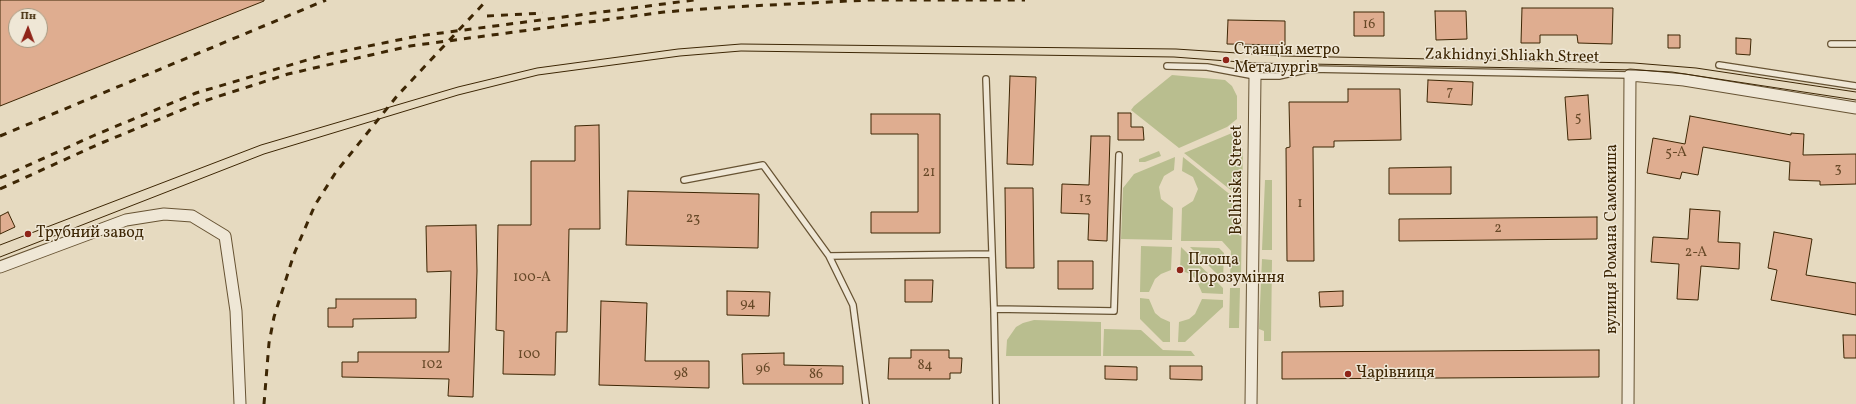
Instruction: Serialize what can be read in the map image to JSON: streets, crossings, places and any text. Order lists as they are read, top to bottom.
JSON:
{
  "streets": {
    "street": ["Zakhidnyi Shliakh Street", "Belhiiska Street", "вулиця Романа Самокиша"]
  },
  "crossings": [
    ["Zakhidnyi Shliakh Street", "Belhiiska Street"],
    ["Zakhidnyi Shliakh Street", "вулиця Романа Самокиша"]
  ],
  "places": [
    "Станція метро Металургів",
    "Трубний завод",
    "Площа Порозуміння",
    "Чарівниця"
  ],
  "house_numbers": [
    "16",
    "7",
    "5",
    "5-А",
    "3",
    "21",
    "13",
    "1",
    "23",
    "2",
    "2-А",
    "100-А",
    "94",
    "100",
    "102",
    "84",
    "96",
    "98",
    "86"
  ],
  "north": "top"
}
